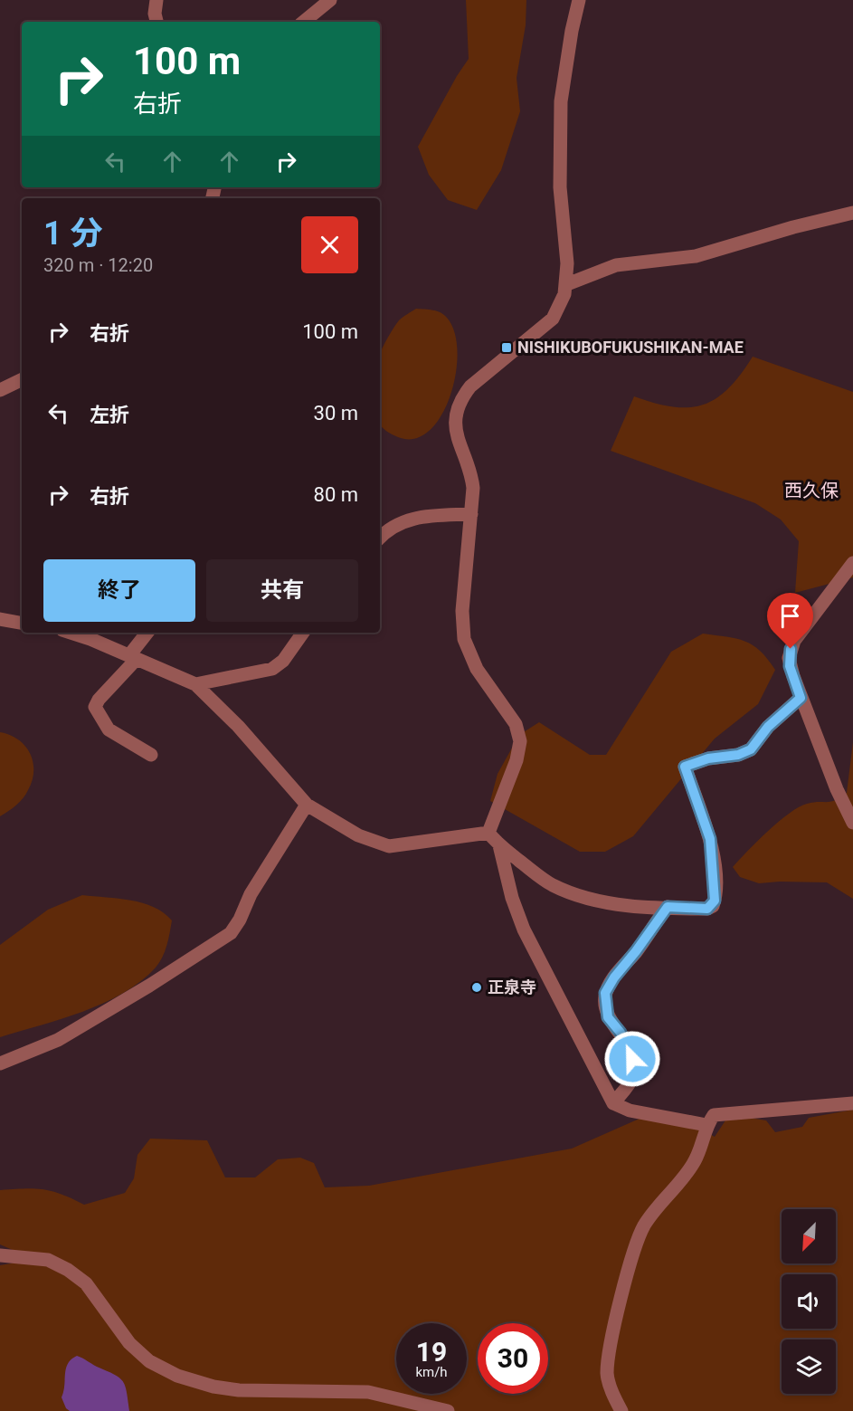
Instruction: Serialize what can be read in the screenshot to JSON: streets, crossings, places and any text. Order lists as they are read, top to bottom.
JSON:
{
  "districts": ["西久保"],
  "places": {
    "transit": ["NISHIKUBOFUKUSHIKAN-MAE"],
    "other": ["正泉寺"]
  },
  "north": "bottom left",
  "page": {
    "turn": ["100 m", "右折"],
    "heading": ["1 分", "320 m · 12:20"],
    "list": [
      {
        "name": "右折",
        "value": "100 m"
      },
      {
        "name": "左折",
        "value": "30 m"
      },
      {
        "name": "右折",
        "value": "80 m"
      }
    ],
    "buttons": ["終了", "共有"],
    "speed": "19 km/h",
    "limit": "30"
  }
}
